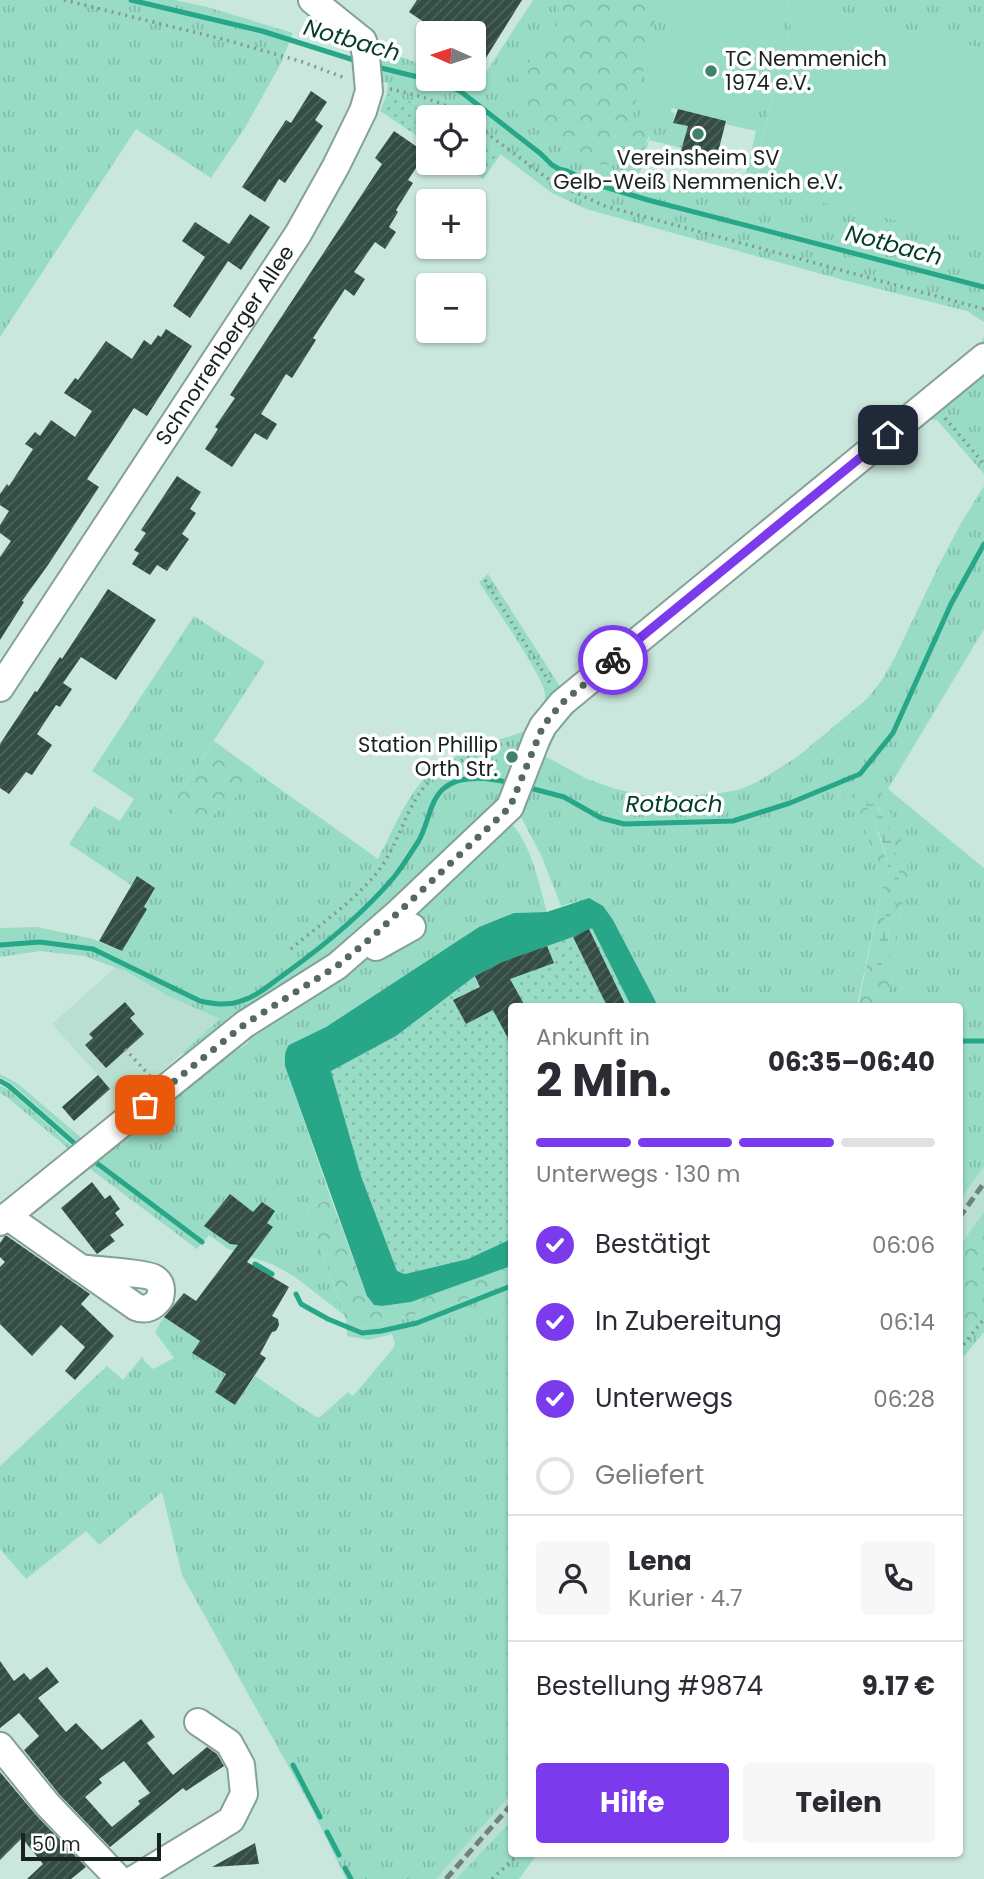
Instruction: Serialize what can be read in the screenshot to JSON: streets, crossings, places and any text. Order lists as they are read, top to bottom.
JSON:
{
  "streets": {
    "street": ["Schnorrenberger Allee"]
  },
  "water": ["Notbach", "Rotbach"],
  "places": ["TC Nemmenich 1974 e.V.", "Vereinsheim SV Gelb-Weiß Nemmenich e.V.", "Station Phillip Orth Str."],
  "scale_bar": "50 m",
  "north": "left",
  "page": {
    "map_buttons": ["+", "−"],
    "heading": ["2 Min.", "Ankunft in", "06:35–06:40"],
    "panel": [
      "Lena",
      "Kurier · 4.7",
      "Bestellung #9874",
      "9.17 €"
    ],
    "bar": "Unterwegs · 130 m",
    "list": [
      ["Bestätigt", "06:06"],
      ["In Zubereitung", "06:14"],
      ["Unterwegs", "06:28"],
      "Geliefert"
    ],
    "buttons": ["Hilfe", "Teilen"],
    "scale": "50 m"
  }
}
